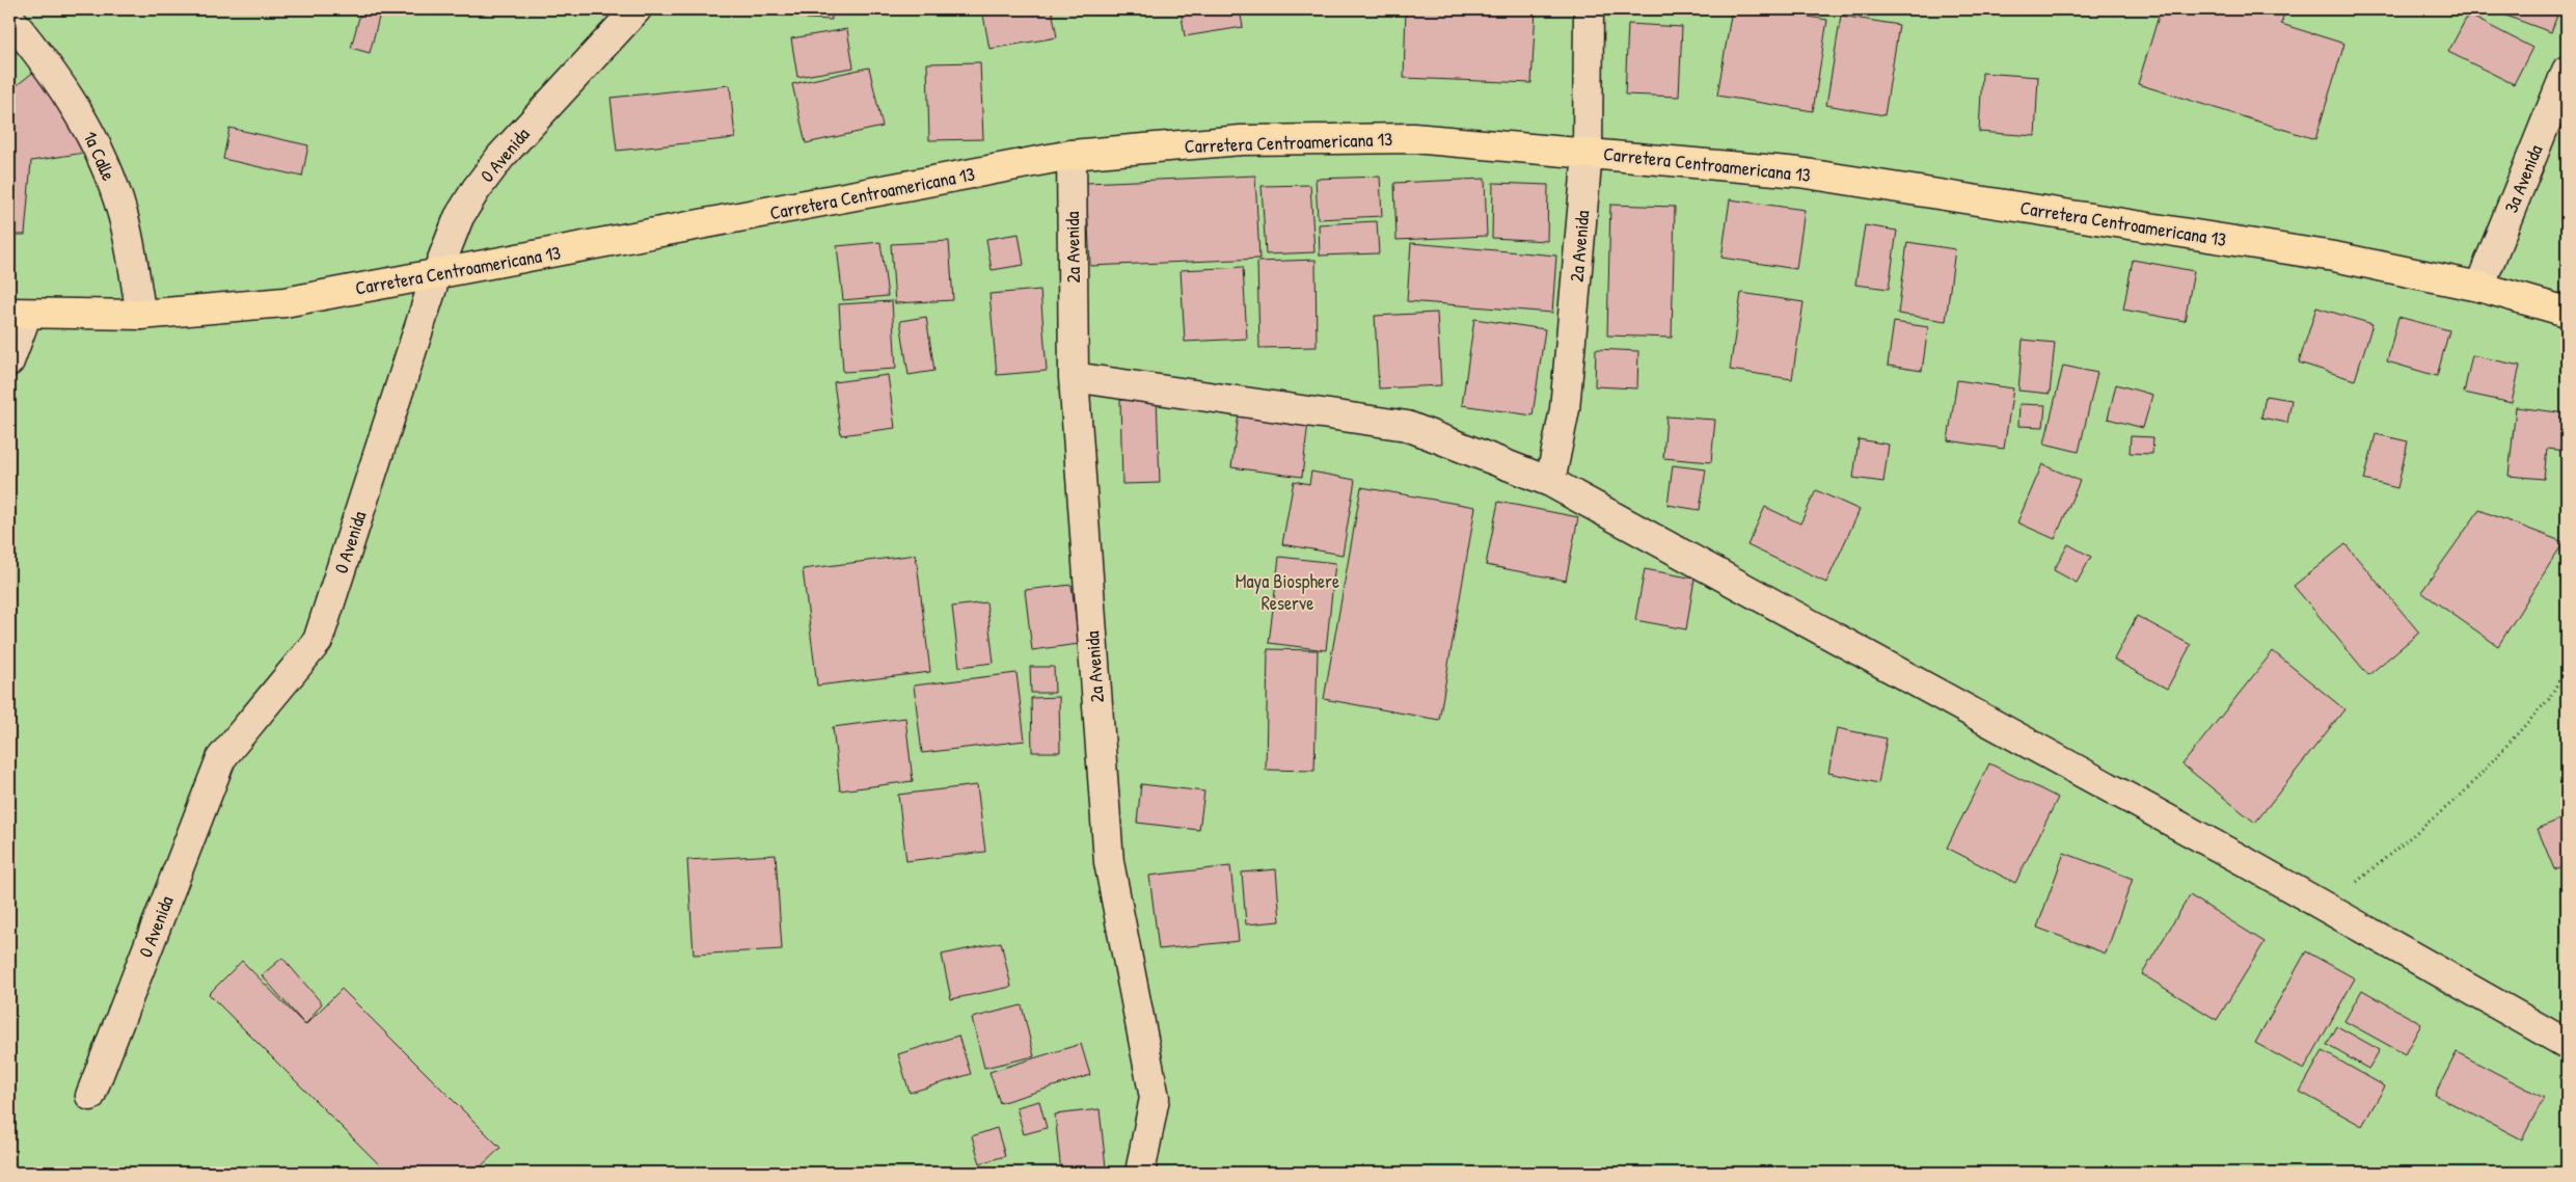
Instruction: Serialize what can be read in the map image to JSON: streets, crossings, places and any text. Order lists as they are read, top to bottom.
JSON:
{
  "streets": {
    "highway": ["Carretera Centroamericana 13"],
    "street": [
      "0 Avenida",
      "1a Calle",
      "3a Avenida",
      "2a Avenida"
    ]
  },
  "crossings": [
    ["Carretera Centroamericana 13", "0 Avenida"],
    ["Carretera Centroamericana 13", "1a Calle"],
    ["Carretera Centroamericana 13", "3a Avenida"],
    ["Carretera Centroamericana 13", "2a Avenida"]
  ],
  "parks": ["Maya Biosphere Reserve"]
}
